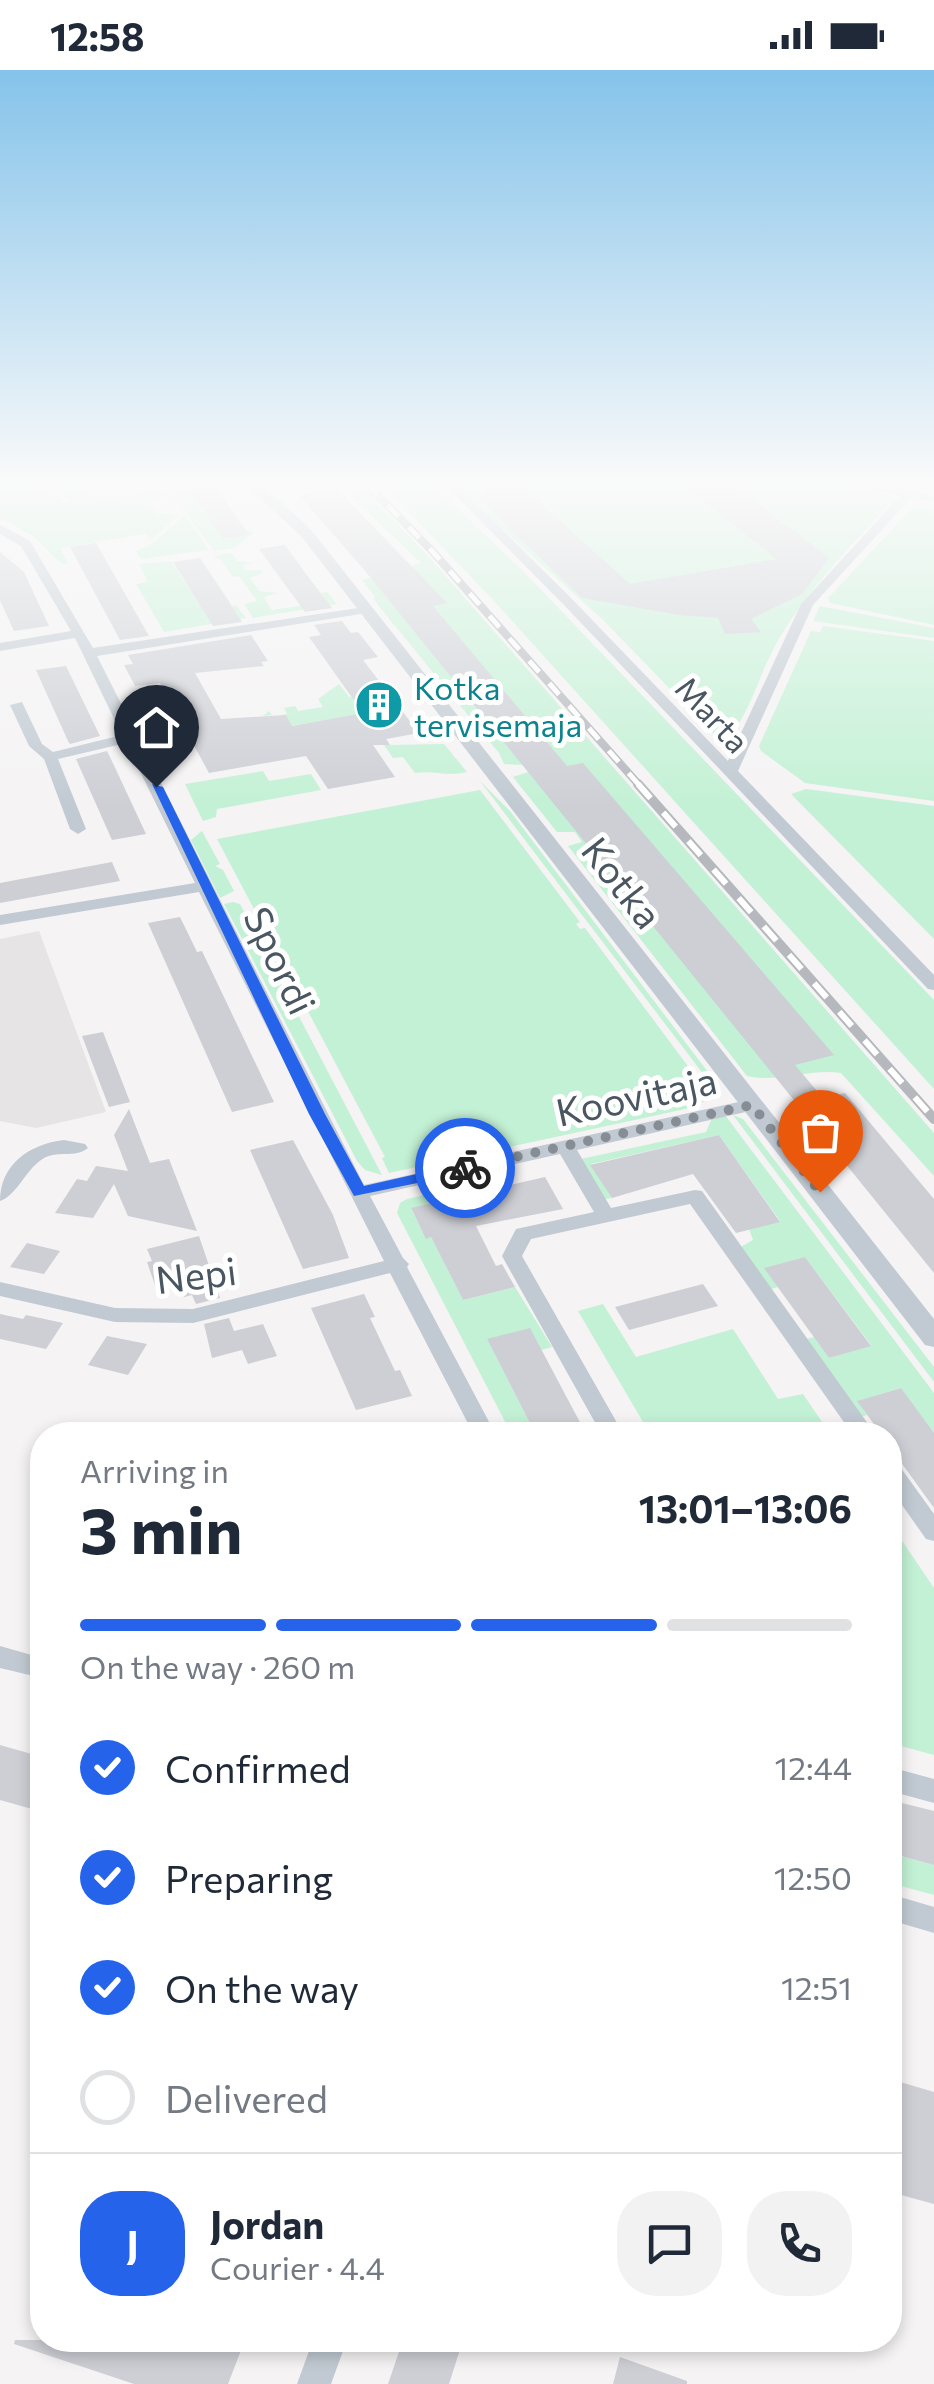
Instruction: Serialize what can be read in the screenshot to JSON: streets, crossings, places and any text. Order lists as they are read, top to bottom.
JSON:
{
  "streets": {
    "street": [
      "Marta",
      "Kotka",
      "Spordi",
      "Koovitaja",
      "Nepi"
    ]
  },
  "crossings": [
    ["Kotka", "Koovitaja"],
    ["Spordi", "Koovitaja"],
    ["Spordi", "Nepi"]
  ],
  "places": {
    "building": ["Kotka tervisemaja"]
  },
  "page": {
    "status": "12:58",
    "heading": ["3 min", "Arriving in", "13:01–13:06"],
    "panel": ["Jordan", "Courier · 4.4"],
    "bar": "On the way · 260 m",
    "list": [
      ["Confirmed", "12:44"],
      ["Preparing", "12:50"],
      ["On the way", "12:51"],
      "Delivered"
    ],
    "round": "J"
  }
}
